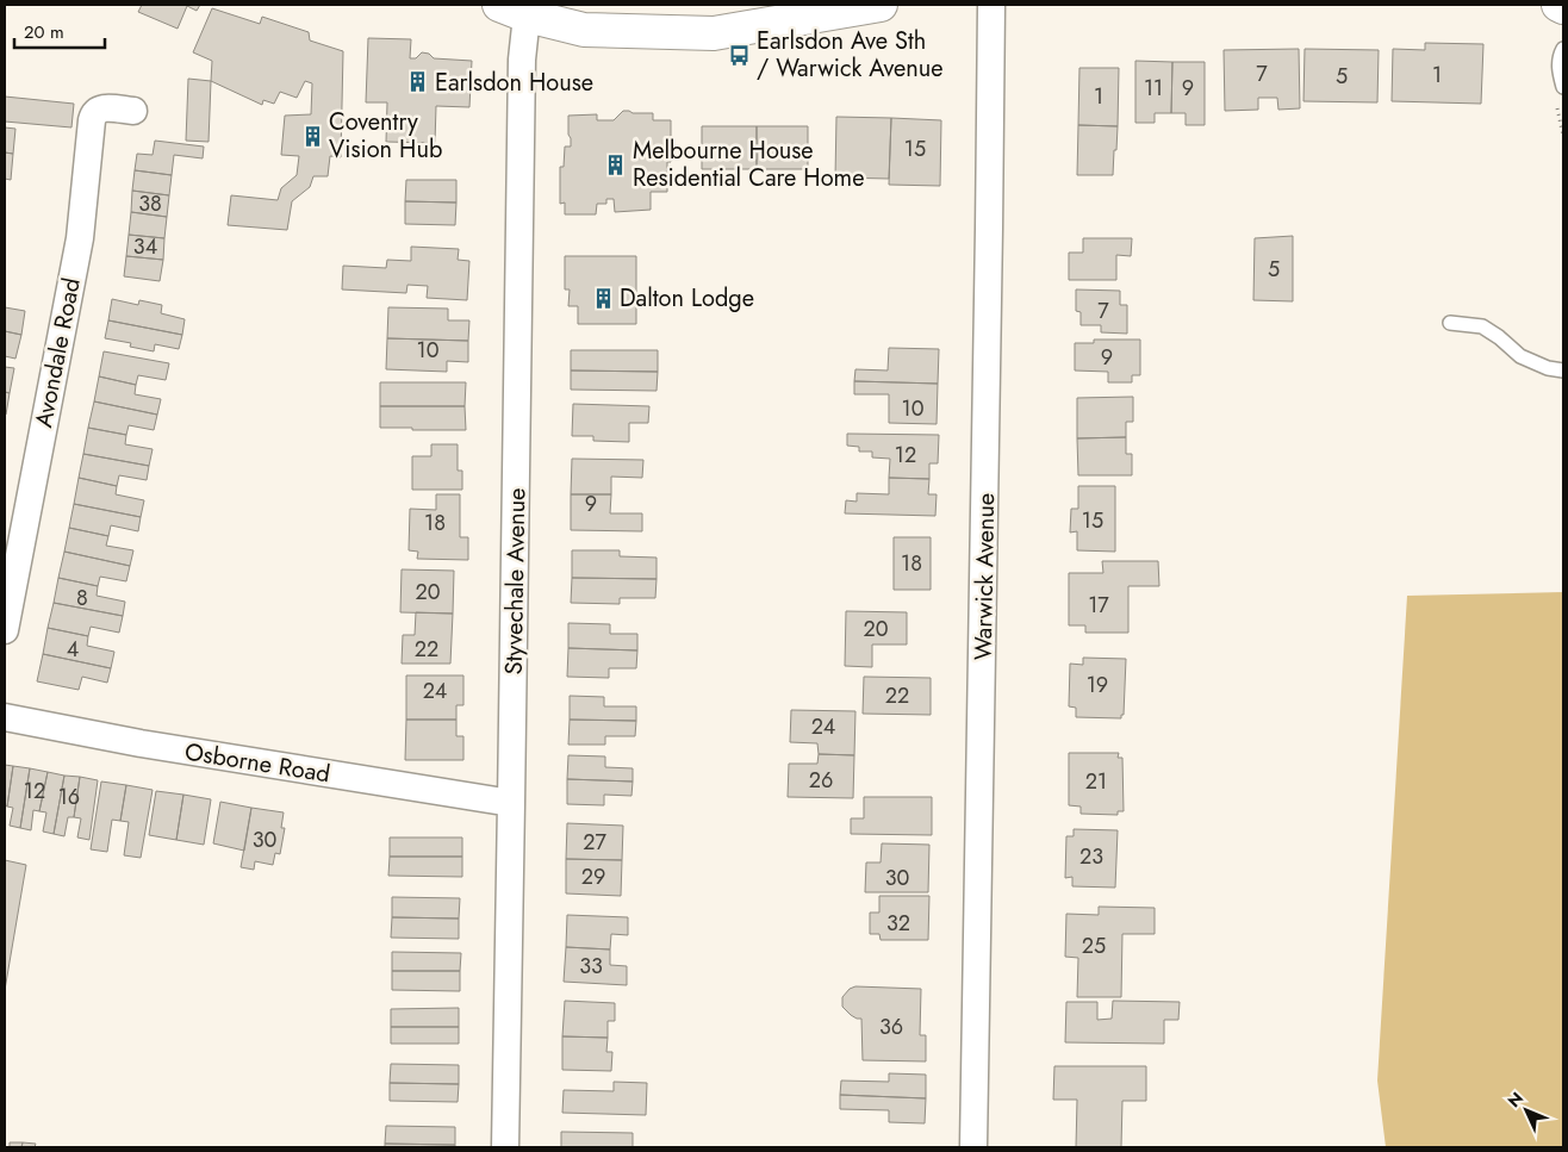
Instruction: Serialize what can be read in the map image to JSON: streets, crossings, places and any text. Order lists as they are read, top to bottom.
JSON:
{
  "streets": {
    "street": [
      "Avondale Road",
      "Warwick Avenue",
      "Styvechale Avenue",
      "Osborne Road"
    ]
  },
  "crossings": [
    ["Styvechale Avenue", "Osborne Road"]
  ],
  "places": {
    "bus stop": ["Earlsdon Ave Sth / Warwick Avenue"],
    "building": [
      "Earlsdon House",
      "Coventry Vision Hub",
      "Melbourne House Residential Care Home",
      "Dalton Lodge"
    ]
  },
  "house_numbers": [
    "7",
    "1",
    "5",
    "11",
    "9",
    "1",
    "15",
    "38",
    "34",
    "5",
    "7",
    "10",
    "9",
    "10",
    "12",
    "9",
    "15",
    "18",
    "18",
    "20",
    "8",
    "17",
    "20",
    "4",
    "22",
    "19",
    "24",
    "22",
    "24",
    "26",
    "21",
    "12",
    "16",
    "30",
    "27",
    "23",
    "29",
    "30",
    "32",
    "25",
    "33",
    "36"
  ],
  "scale_bar": "20 m",
  "north": "top left"
}
